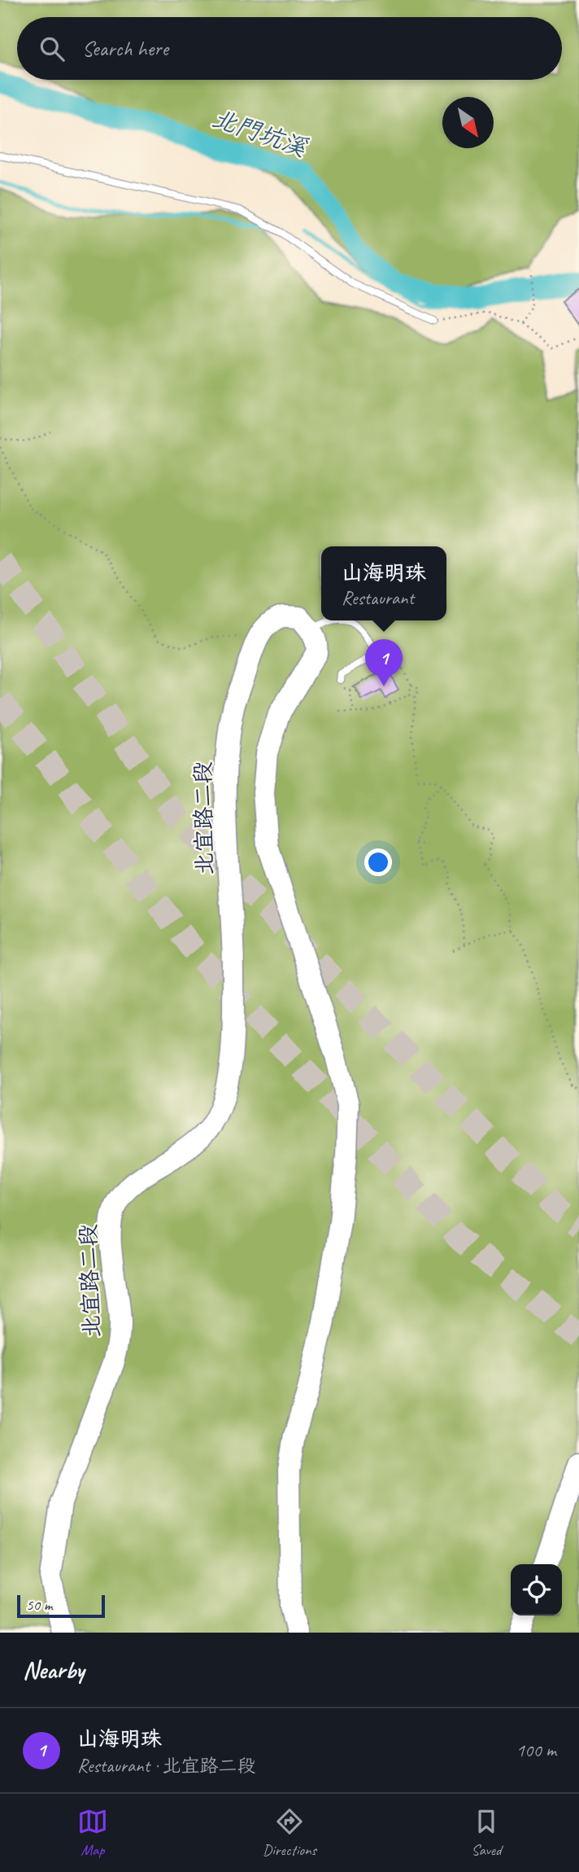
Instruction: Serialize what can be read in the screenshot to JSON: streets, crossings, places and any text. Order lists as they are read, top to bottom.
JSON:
{
  "streets": {
    "main road": ["北宜路二段"]
  },
  "water": ["北門坑溪"],
  "scale_bar": "50 m",
  "north": "bottom right",
  "page": {
    "search": "Search here",
    "popup": ["山海明珠", "Restaurant"],
    "pins": "1",
    "scale": "50 m",
    "heading": "Nearby",
    "list": [
      {
        "mark": "1",
        "name": "山海明珠",
        "note": "Restaurant · 北宜路二段",
        "value": "100 m"
      }
    ],
    "nav": ["Map", "Directions", "Saved"]
  }
}
